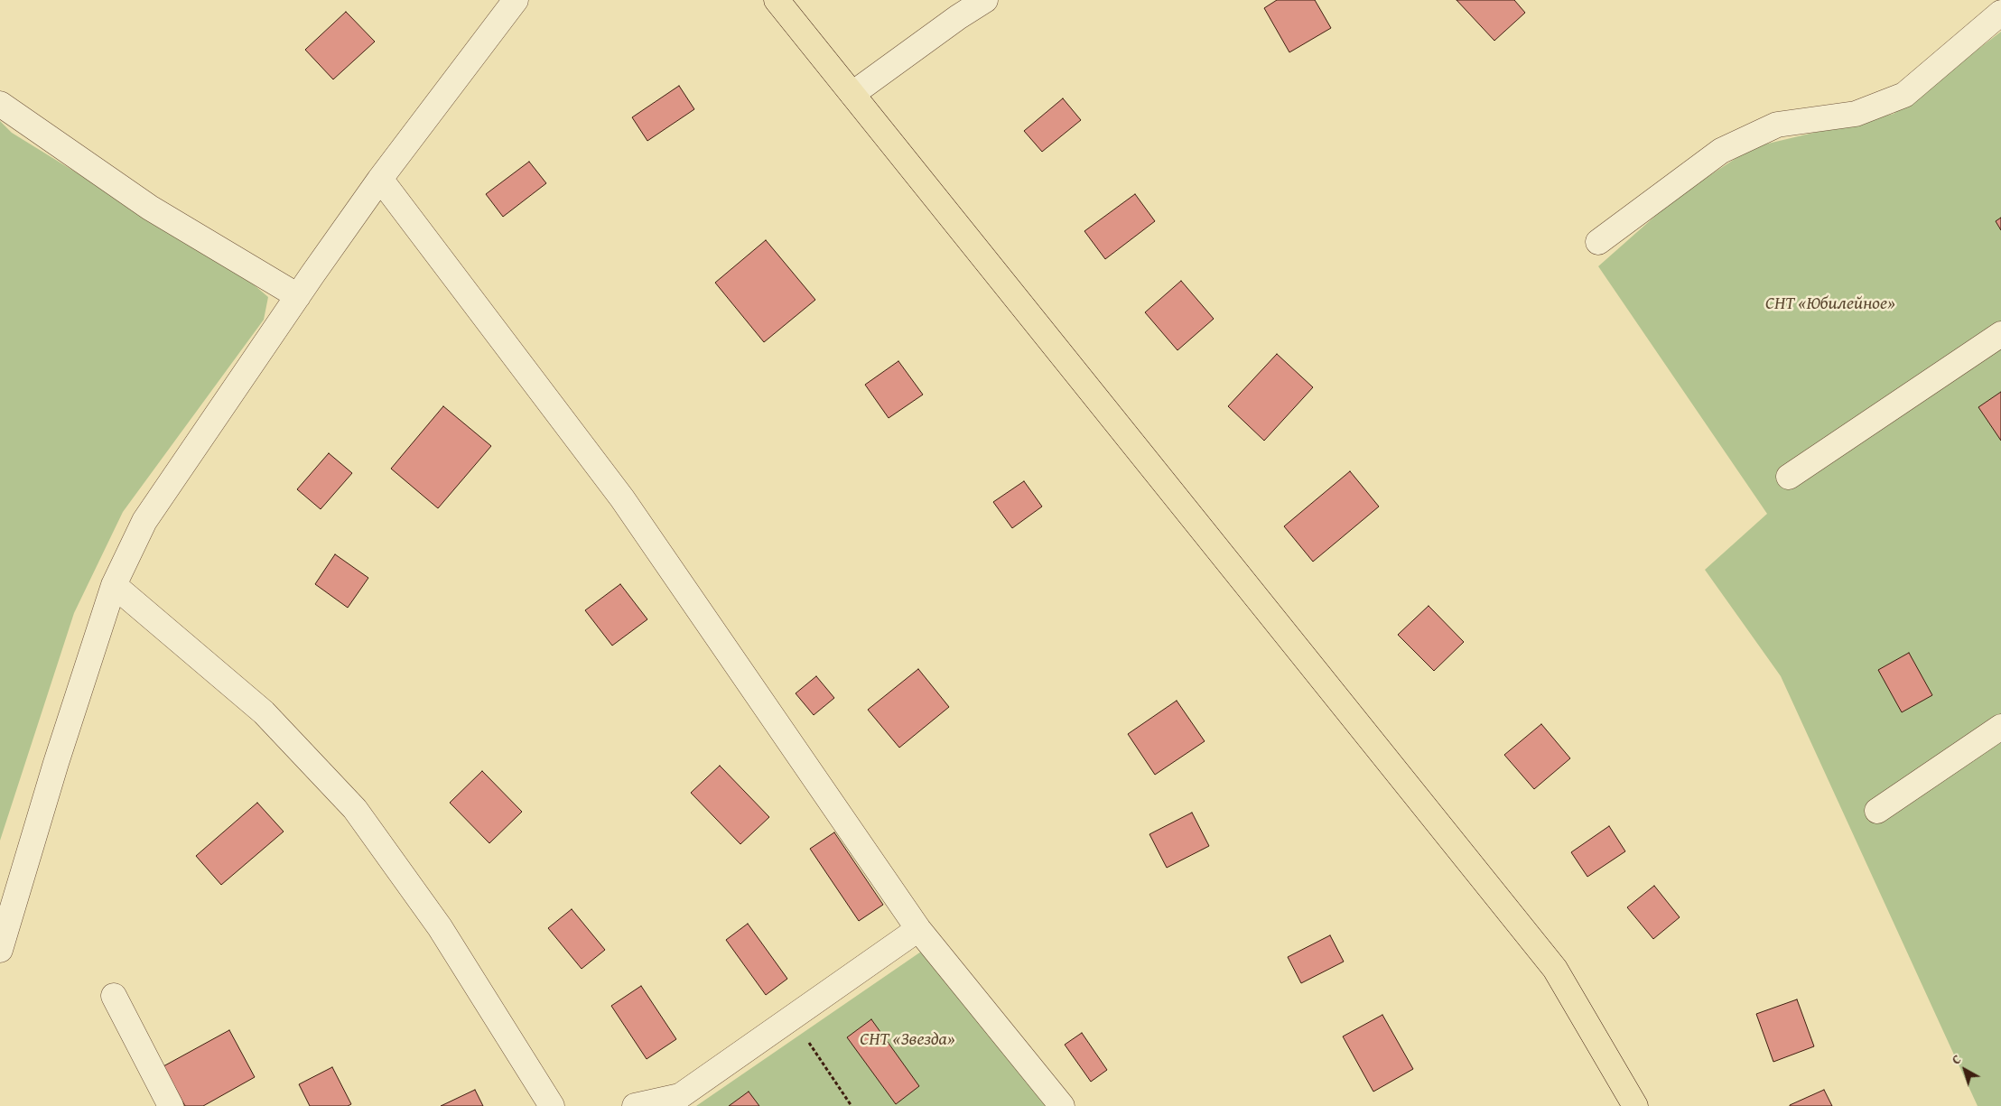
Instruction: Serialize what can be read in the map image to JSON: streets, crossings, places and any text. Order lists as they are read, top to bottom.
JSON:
{
  "parks": ["СНТ «Юбилейное»", "СНТ «Звезда»"],
  "north": "top left"
}
